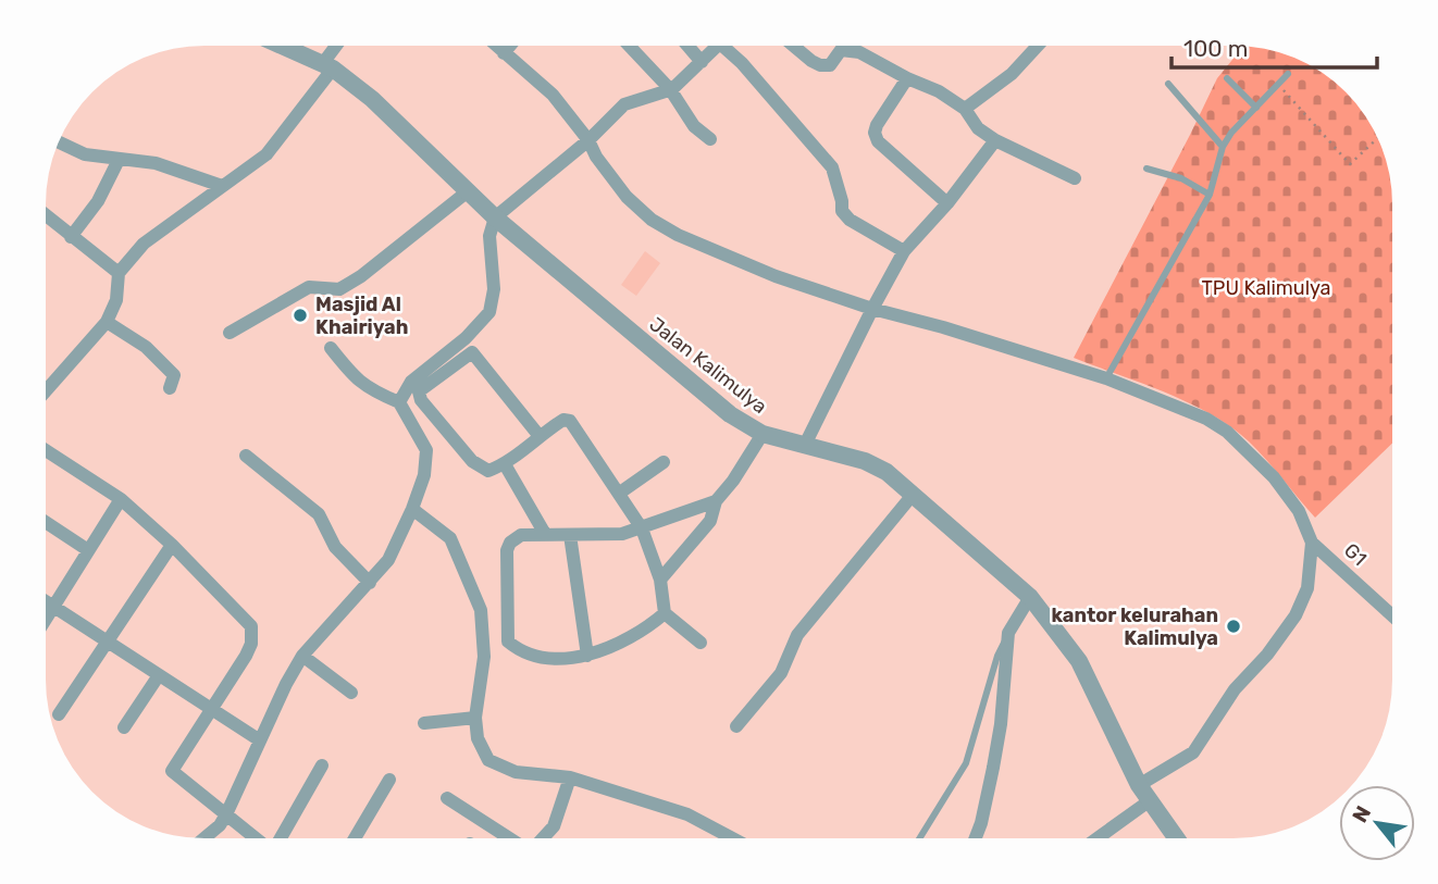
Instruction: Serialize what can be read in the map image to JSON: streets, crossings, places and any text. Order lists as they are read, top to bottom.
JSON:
{
  "streets": {
    "street": ["Jalan Kalimulya", "G1"]
  },
  "parks": ["TPU Kalimulya"],
  "places": ["Masjid Al Khairiyah", "kantor kelurahan Kalimulya"],
  "scale_bar": "100 m",
  "north": "top left"
}
